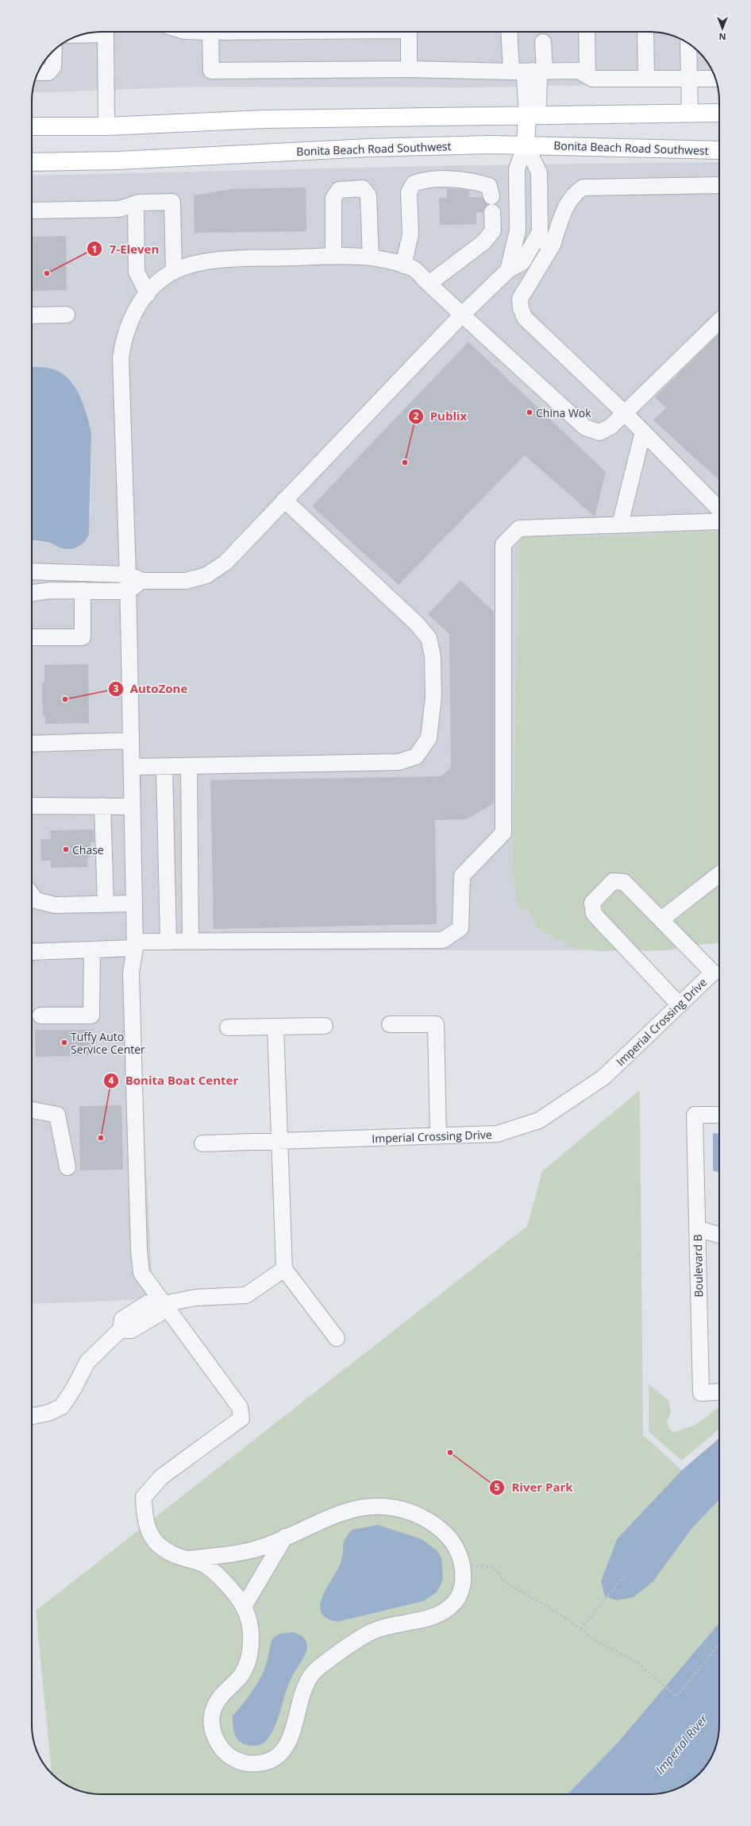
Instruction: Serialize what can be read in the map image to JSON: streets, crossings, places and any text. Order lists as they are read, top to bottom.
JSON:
{
  "streets": {
    "main road": ["Bonita Beach Road Southwest"],
    "street": ["Imperial Crossing Drive", "Boulevard B"]
  },
  "water": ["Imperial River"],
  "places": [
    "7-Eleven",
    "China Wok",
    "Publix",
    "AutoZone",
    "Chase",
    "Tuffy Auto Service Center",
    "Bonita Boat Center",
    "River Park"
  ],
  "north": "bottom"
}
